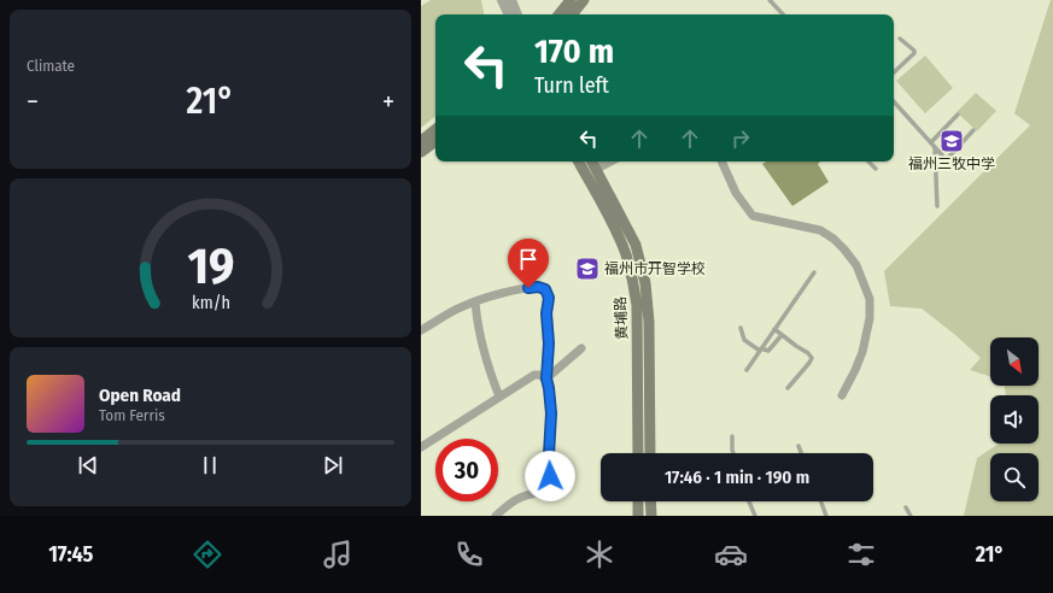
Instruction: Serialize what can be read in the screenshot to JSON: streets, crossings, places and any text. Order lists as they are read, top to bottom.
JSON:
{
  "streets": {
    "main road": ["黄埔路"]
  },
  "places": {
    "school or university": ["福州三牧中学", "福州市开智学校"]
  },
  "north": "bottom right",
  "page": {
    "tile": "Climate",
    "turn": ["170 m", "Turn left"],
    "heat": ["−", "21°", "+"],
    "song": ["Open Road", "Tom Ferris"],
    "limit": "30",
    "trip": "17:46 · 1 min · 190 m",
    "tabs": ["17:45", "21°"],
    "gauge": ["19", "km/h"]
  }
}
